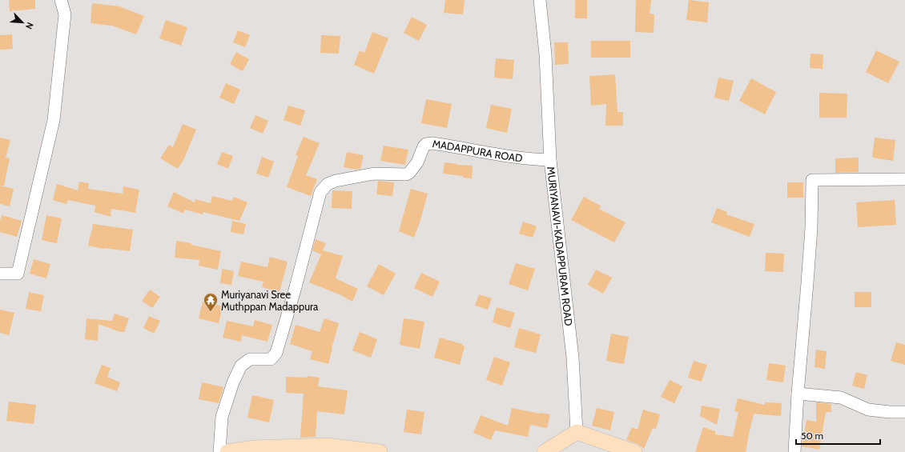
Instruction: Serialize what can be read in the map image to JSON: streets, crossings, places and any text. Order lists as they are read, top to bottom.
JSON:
{
  "streets": {
    "street": ["MADAPPURA ROAD", "MURIYANAVI-KADAPPURAM ROAD"]
  },
  "crossings": [
    ["MADAPPURA ROAD", "MURIYANAVI-KADAPPURAM ROAD"]
  ],
  "places": {
    "temple": ["Muriyanavi Sree Muthppan Madappura"]
  },
  "scale_bar": "50 m",
  "north": "bottom right"
}
